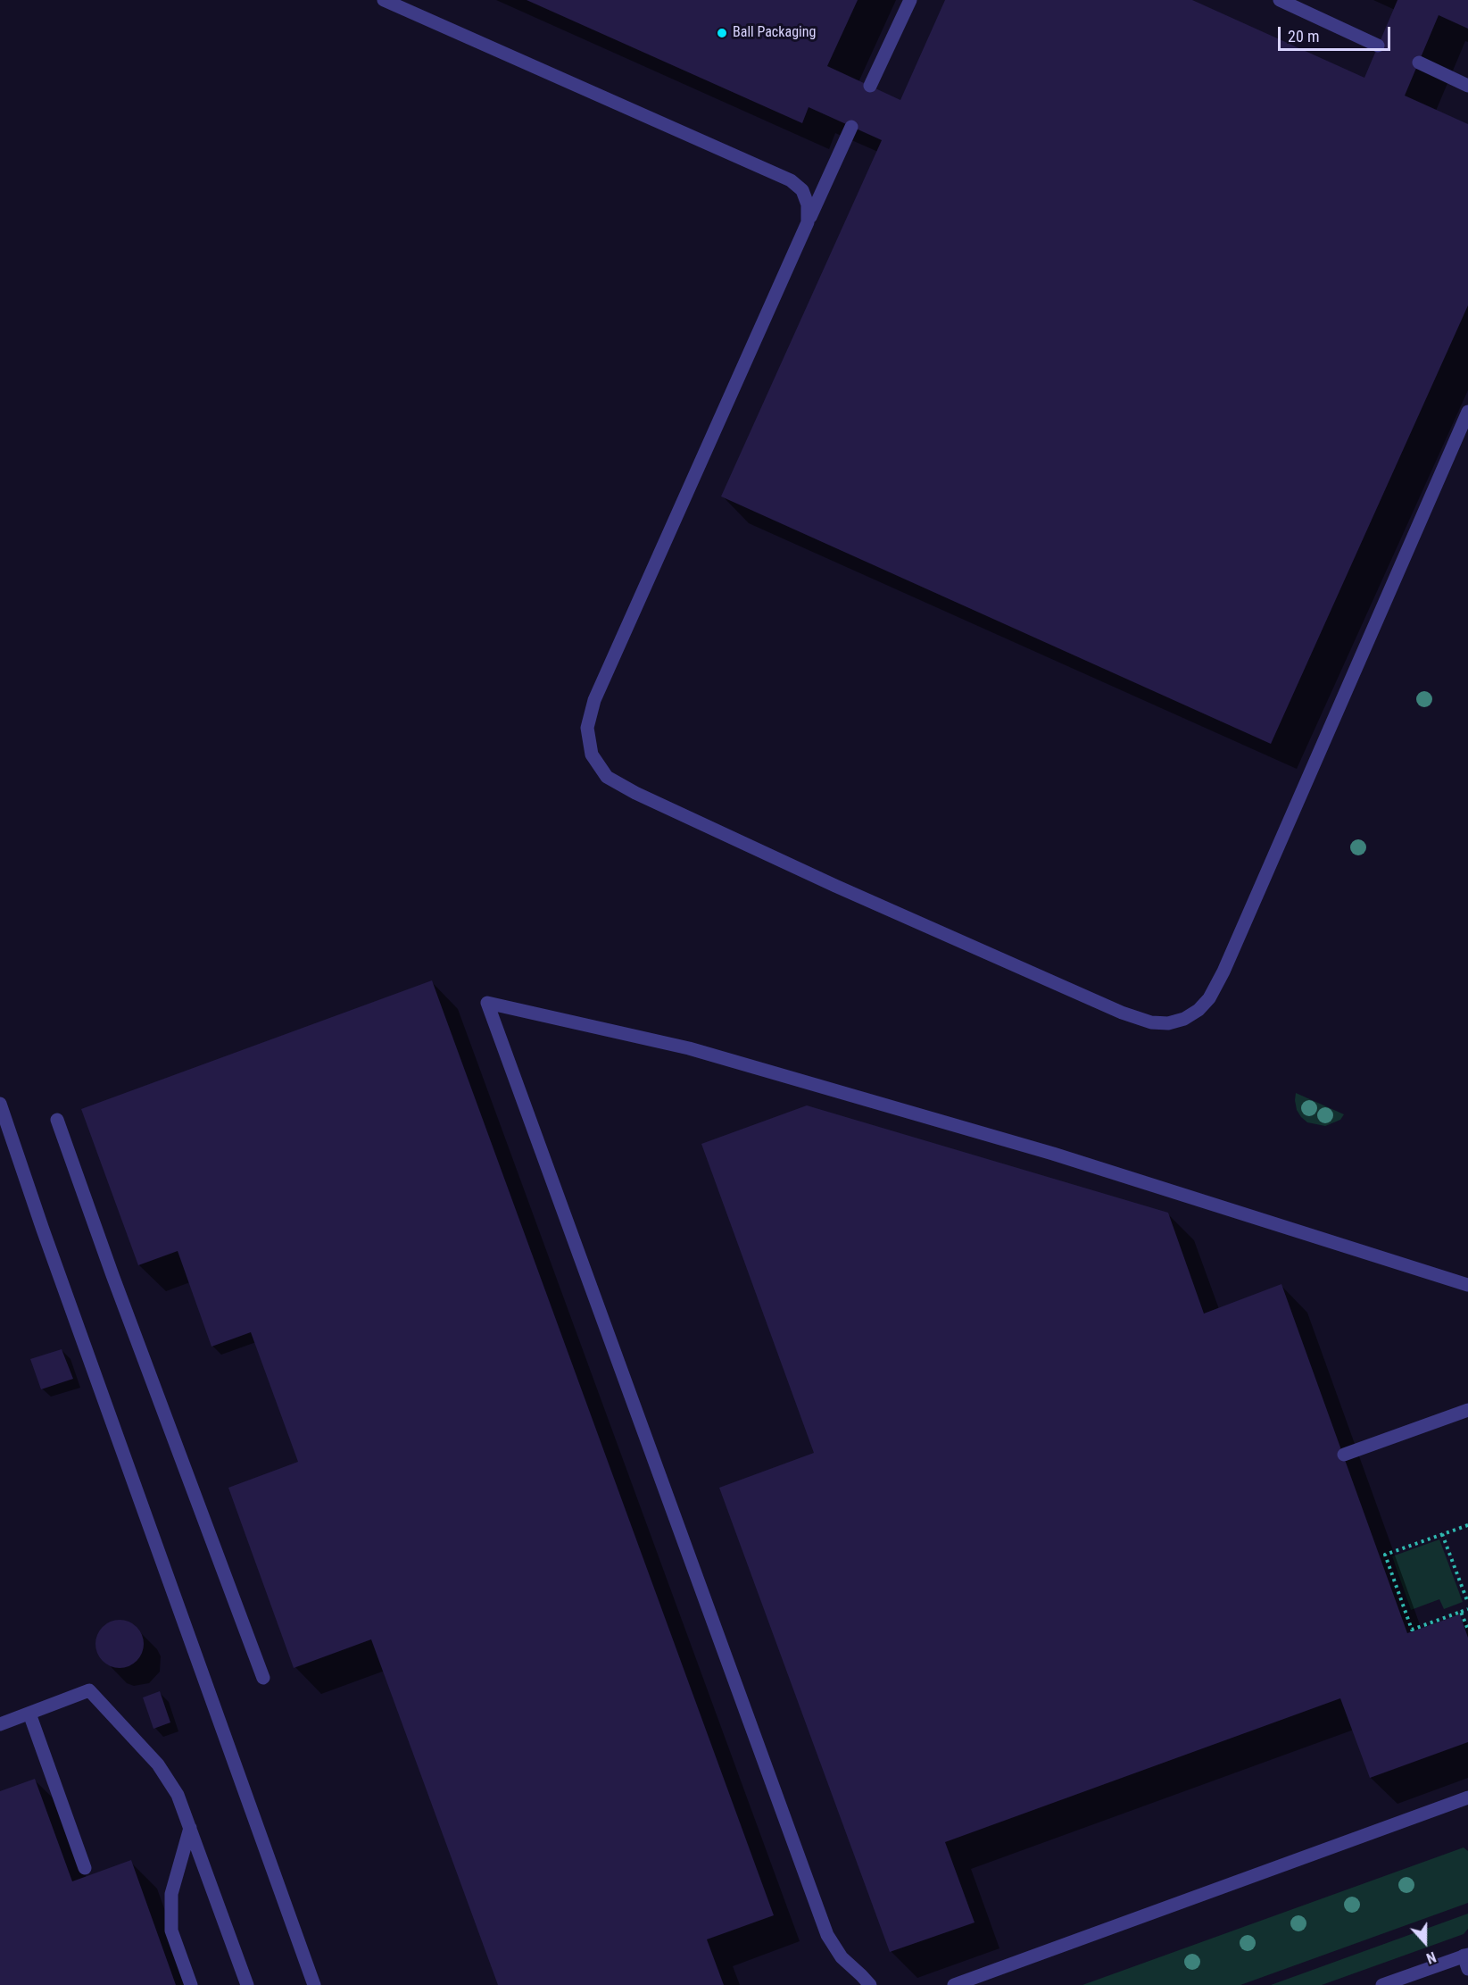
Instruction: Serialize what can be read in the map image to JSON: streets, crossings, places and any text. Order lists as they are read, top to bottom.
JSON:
{
  "places": ["Ball Packaging"],
  "scale_bar": "20 m",
  "north": "bottom"
}
